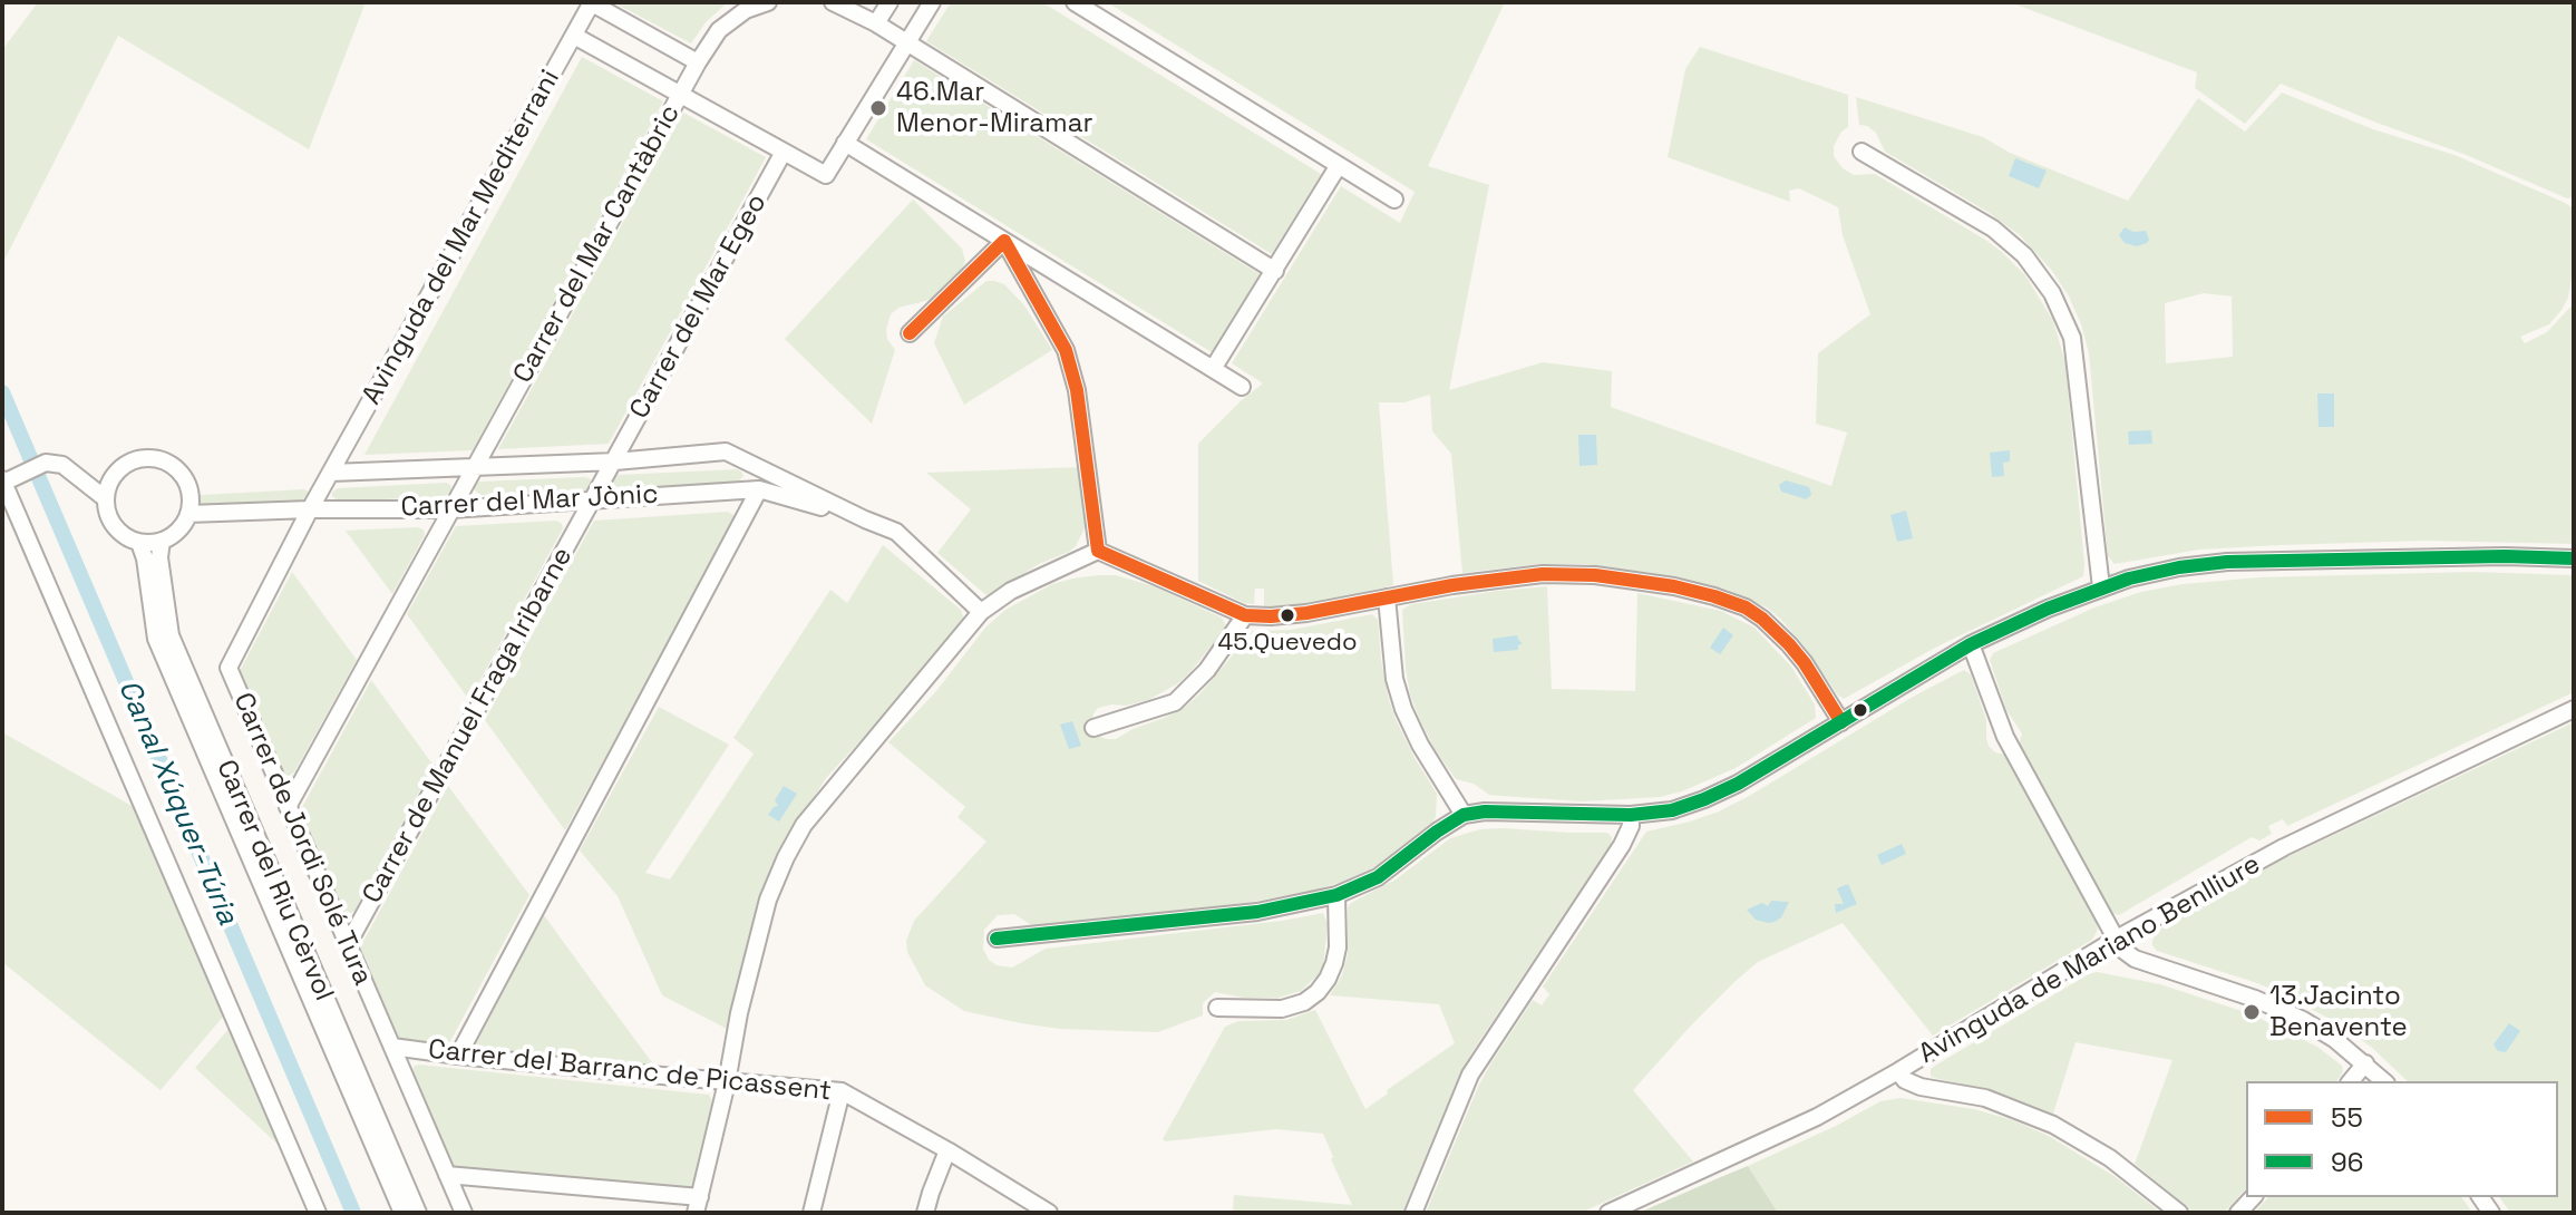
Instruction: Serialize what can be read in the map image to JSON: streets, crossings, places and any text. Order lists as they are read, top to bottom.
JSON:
{
  "streets": {
    "street": [
      "Avinguda del Mar Mediterrani",
      "Carrer del Mar Cantàbric",
      "Carrer del Mar Egeo",
      "Carrer del Mar Jònic",
      "Carrer de Manuel Fraga Iribarne",
      "Carrer de Jordi Solé Tura",
      "Carrer del Riu Cèrvol",
      "Avinguda de Mariano Benlliure",
      "Carrer del Barranc de Picassent"
    ]
  },
  "crossings": [
    ["Avinguda del Mar Mediterrani", "Carrer del Mar Jònic"],
    ["Avinguda del Mar Mediterrani", "Carrer de Jordi Solé Tura"],
    ["Carrer del Mar Cantàbric", "Carrer del Mar Jònic"],
    ["Carrer del Mar Cantàbric", "Carrer de Jordi Solé Tura"],
    ["Carrer del Mar Egeo", "Carrer del Mar Jònic"],
    ["Carrer del Mar Egeo", "Carrer de Manuel Fraga Iribarne"],
    ["Carrer del Mar Jònic", "Carrer de Manuel Fraga Iribarne"],
    ["Carrer del Mar Jònic", "Carrer de Jordi Solé Tura"],
    ["Carrer del Mar Jònic", "Carrer del Riu Cèrvol"],
    ["Carrer de Manuel Fraga Iribarne", "Carrer de Jordi Solé Tura"],
    ["Carrer de Jordi Solé Tura", "Carrer del Barranc de Picassent"]
  ],
  "water": ["Canal Xúquer-Túria"],
  "places": ["46.Mar Menor-Miramar", "45.Quevedo", "13.Jacinto Benavente"],
  "lines": ["transit line 55", "transit line 96"],
  "legend": ["55", "96"]
}
